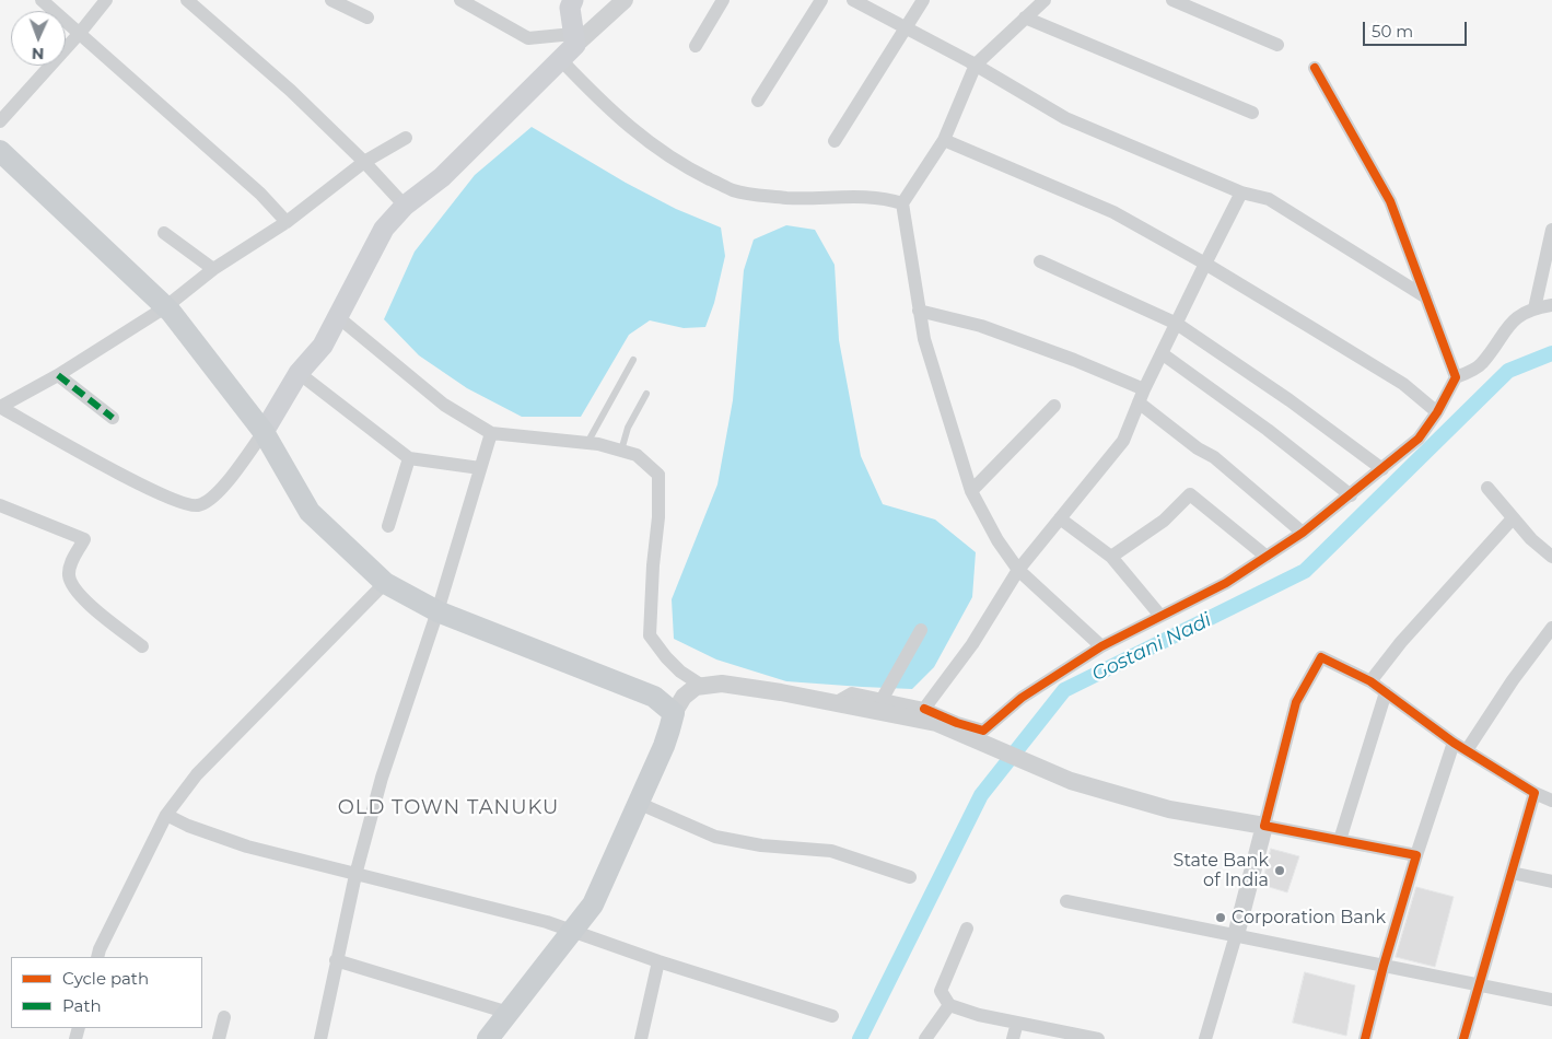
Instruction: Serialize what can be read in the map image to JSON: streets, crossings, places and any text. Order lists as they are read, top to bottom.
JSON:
{
  "districts": ["OLD TOWN TANUKU"],
  "water": ["Gostani Nadi"],
  "places": ["State Bank of India", "Corporation Bank"],
  "legend": ["Cycle path", "Path"],
  "scale_bar": "50 m",
  "north": "bottom"
}
